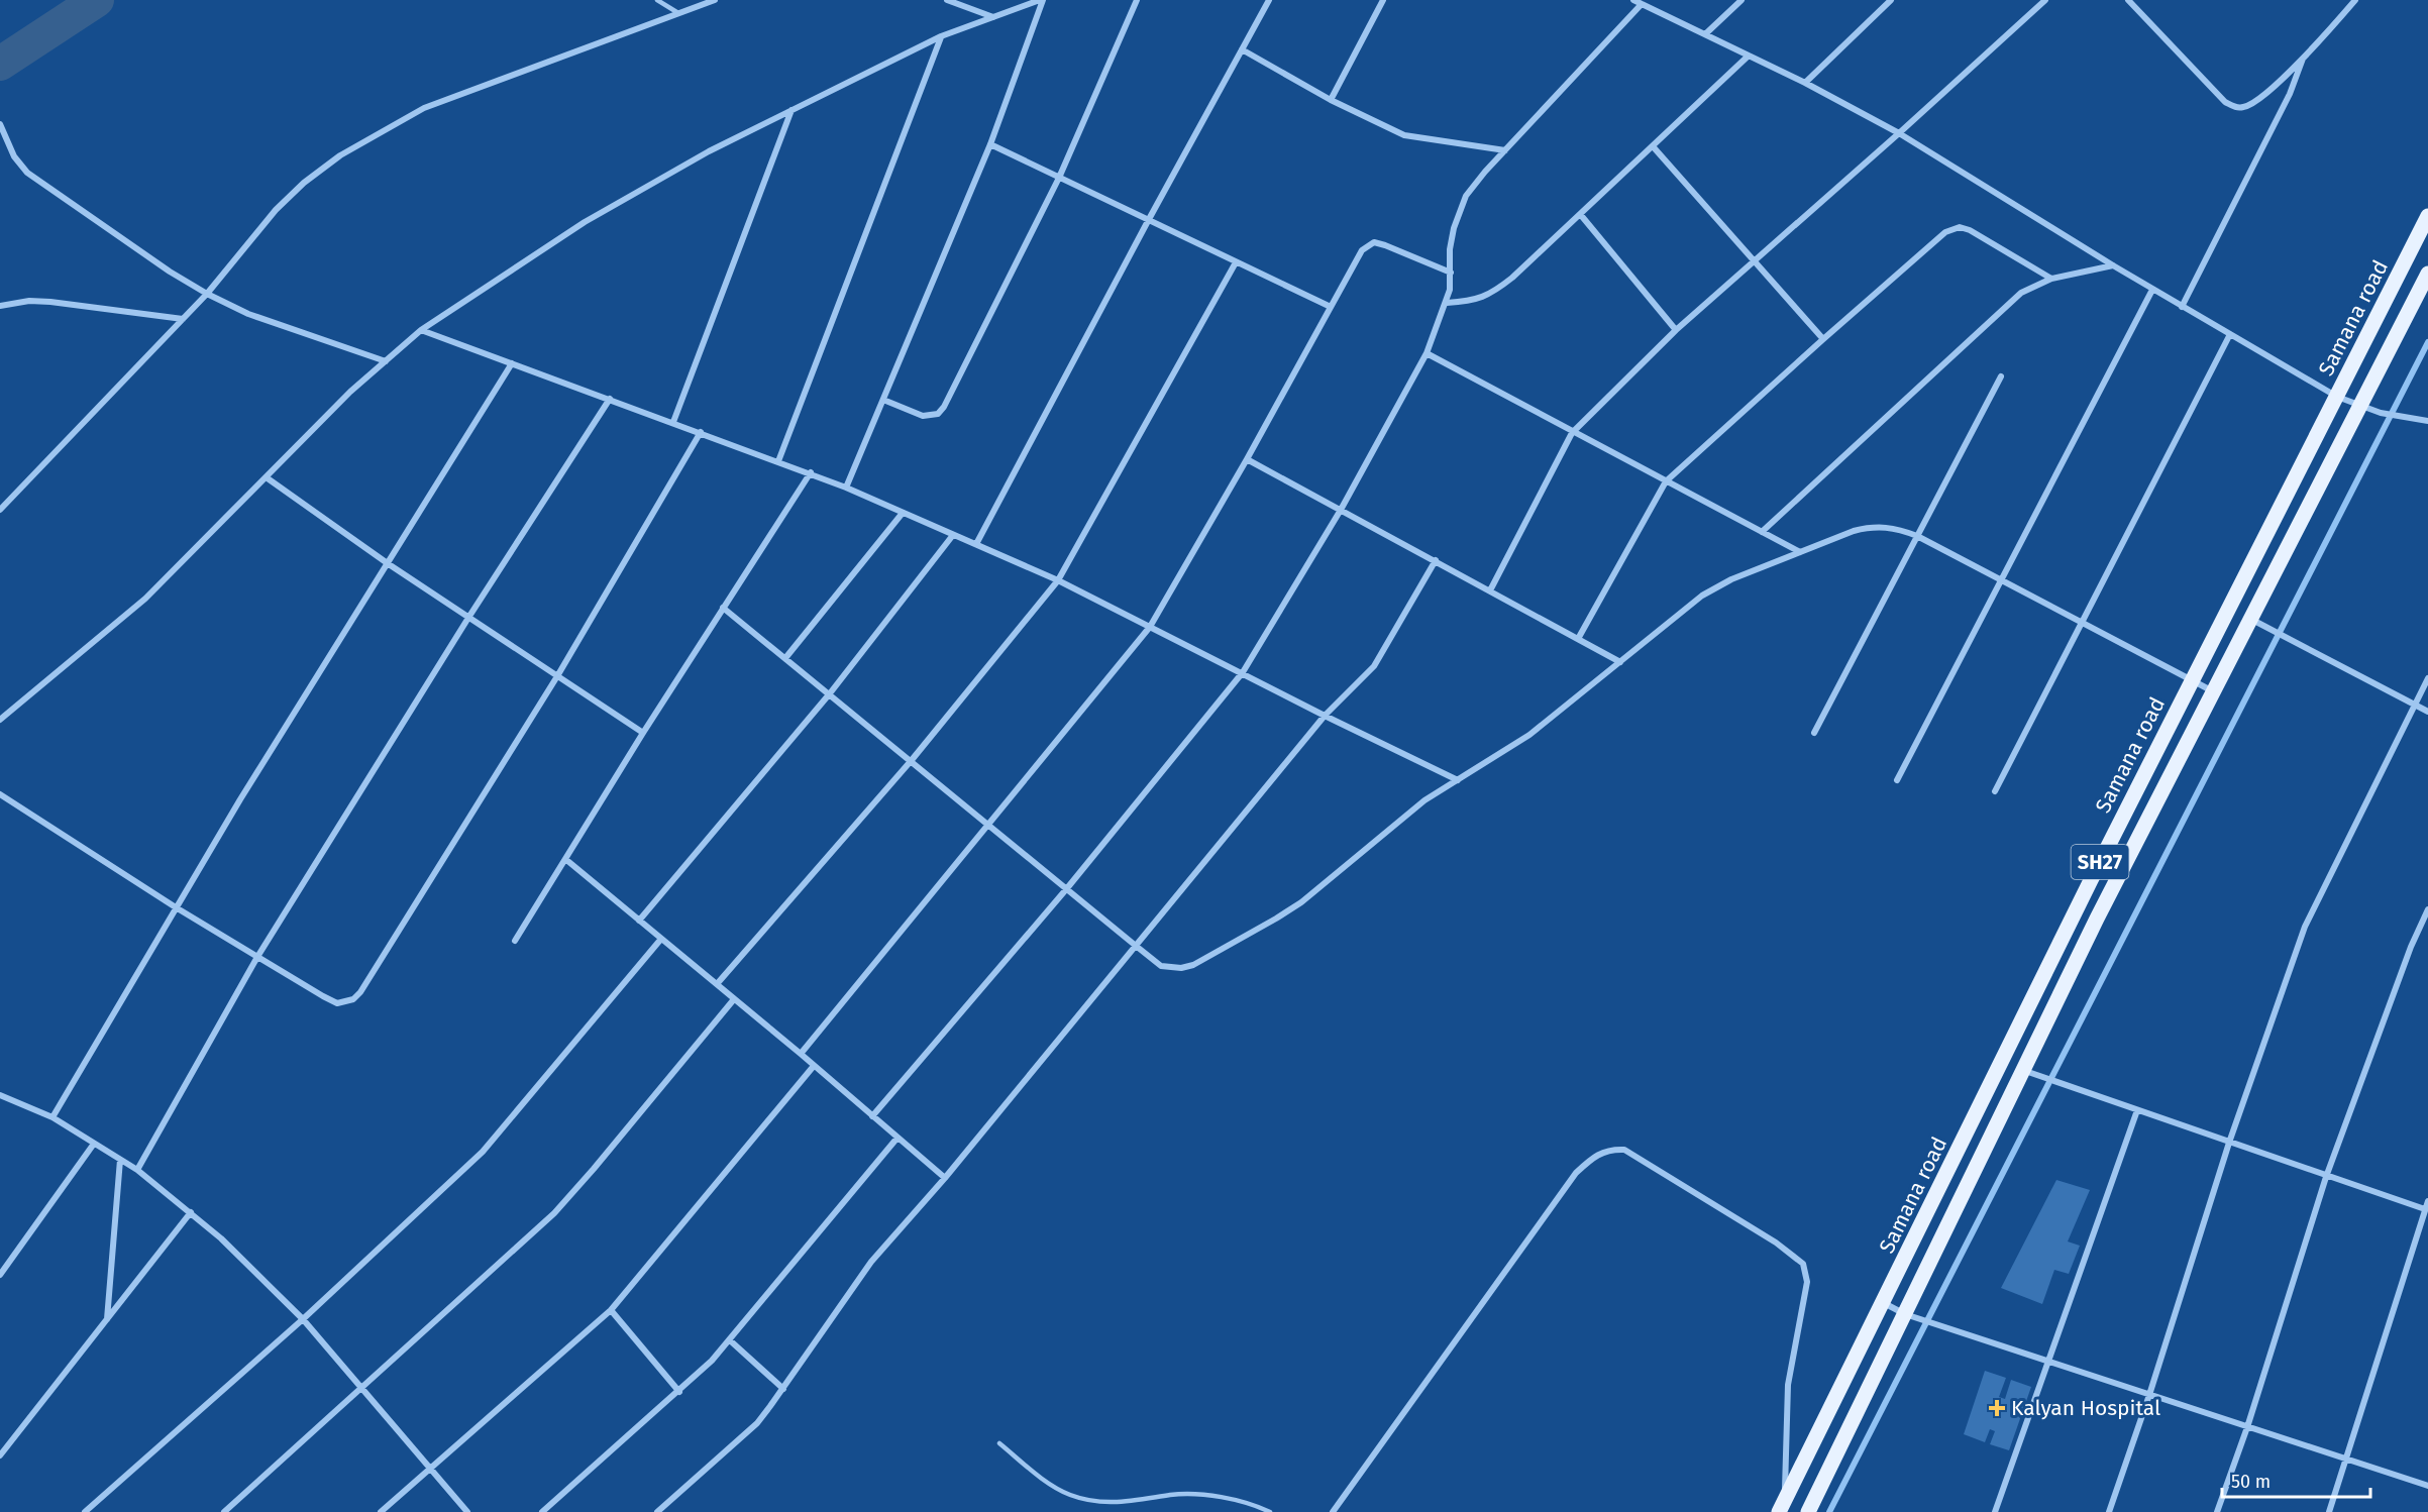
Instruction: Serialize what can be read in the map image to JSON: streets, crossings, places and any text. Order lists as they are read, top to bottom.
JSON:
{
  "streets": {
    "main road": ["Samana road", "SH27"]
  },
  "places": {
    "health": ["Kalyan Hospital"]
  },
  "scale_bar": "50 m"
}
